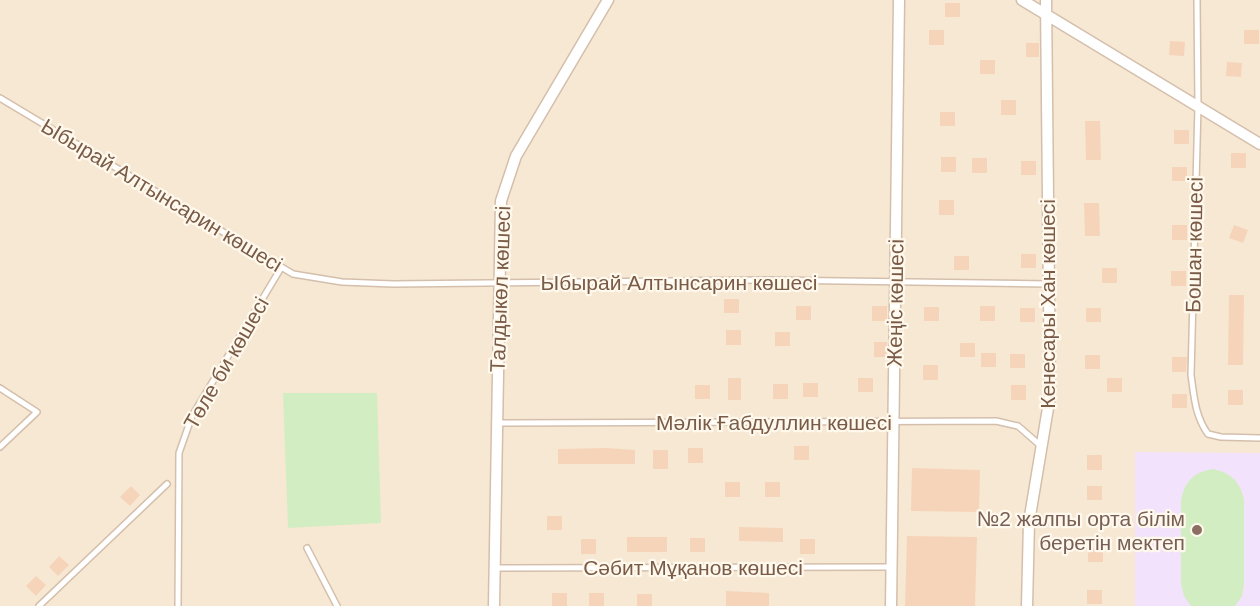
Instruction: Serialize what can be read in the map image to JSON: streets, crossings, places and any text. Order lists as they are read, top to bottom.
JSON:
{
  "streets": {
    "street": ["Талдыкөл көшесі", "Жеңіс көшесі", "Кенесары Хан көшесі"],
    "lane": [
      "Ыбырай Алтынсарин көшесі",
      "Бошан көшесі",
      "Төле би көшесі",
      "Мәлік Ғабдуллин көшесі",
      "Сәбит Мұқанов көшесі"
    ]
  },
  "crossings": [
    ["Ыбырай Алтынсарин көшесі", "Талдыкөл көшесі"],
    ["Ыбырай Алтынсарин көшесі", "Жеңіс көшесі"],
    ["Ыбырай Алтынсарин көшесі", "Кенесары Хан көшесі"],
    ["Ыбырай Алтынсарин көшесі", "Төле би көшесі"],
    ["Талдыкөл көшесі", "Мәлік Ғабдуллин көшесі"],
    ["Талдыкөл көшесі", "Сәбит Мұқанов көшесі"],
    ["Жеңіс көшесі", "Мәлік Ғабдуллин көшесі"],
    ["Жеңіс көшесі", "Сәбит Мұқанов көшесі"],
    ["Кенесары Хан көшесі", "Мәлік Ғабдуллин көшесі"]
  ],
  "places": ["№2 жалпы орта білім беретін мектеп"]
}
